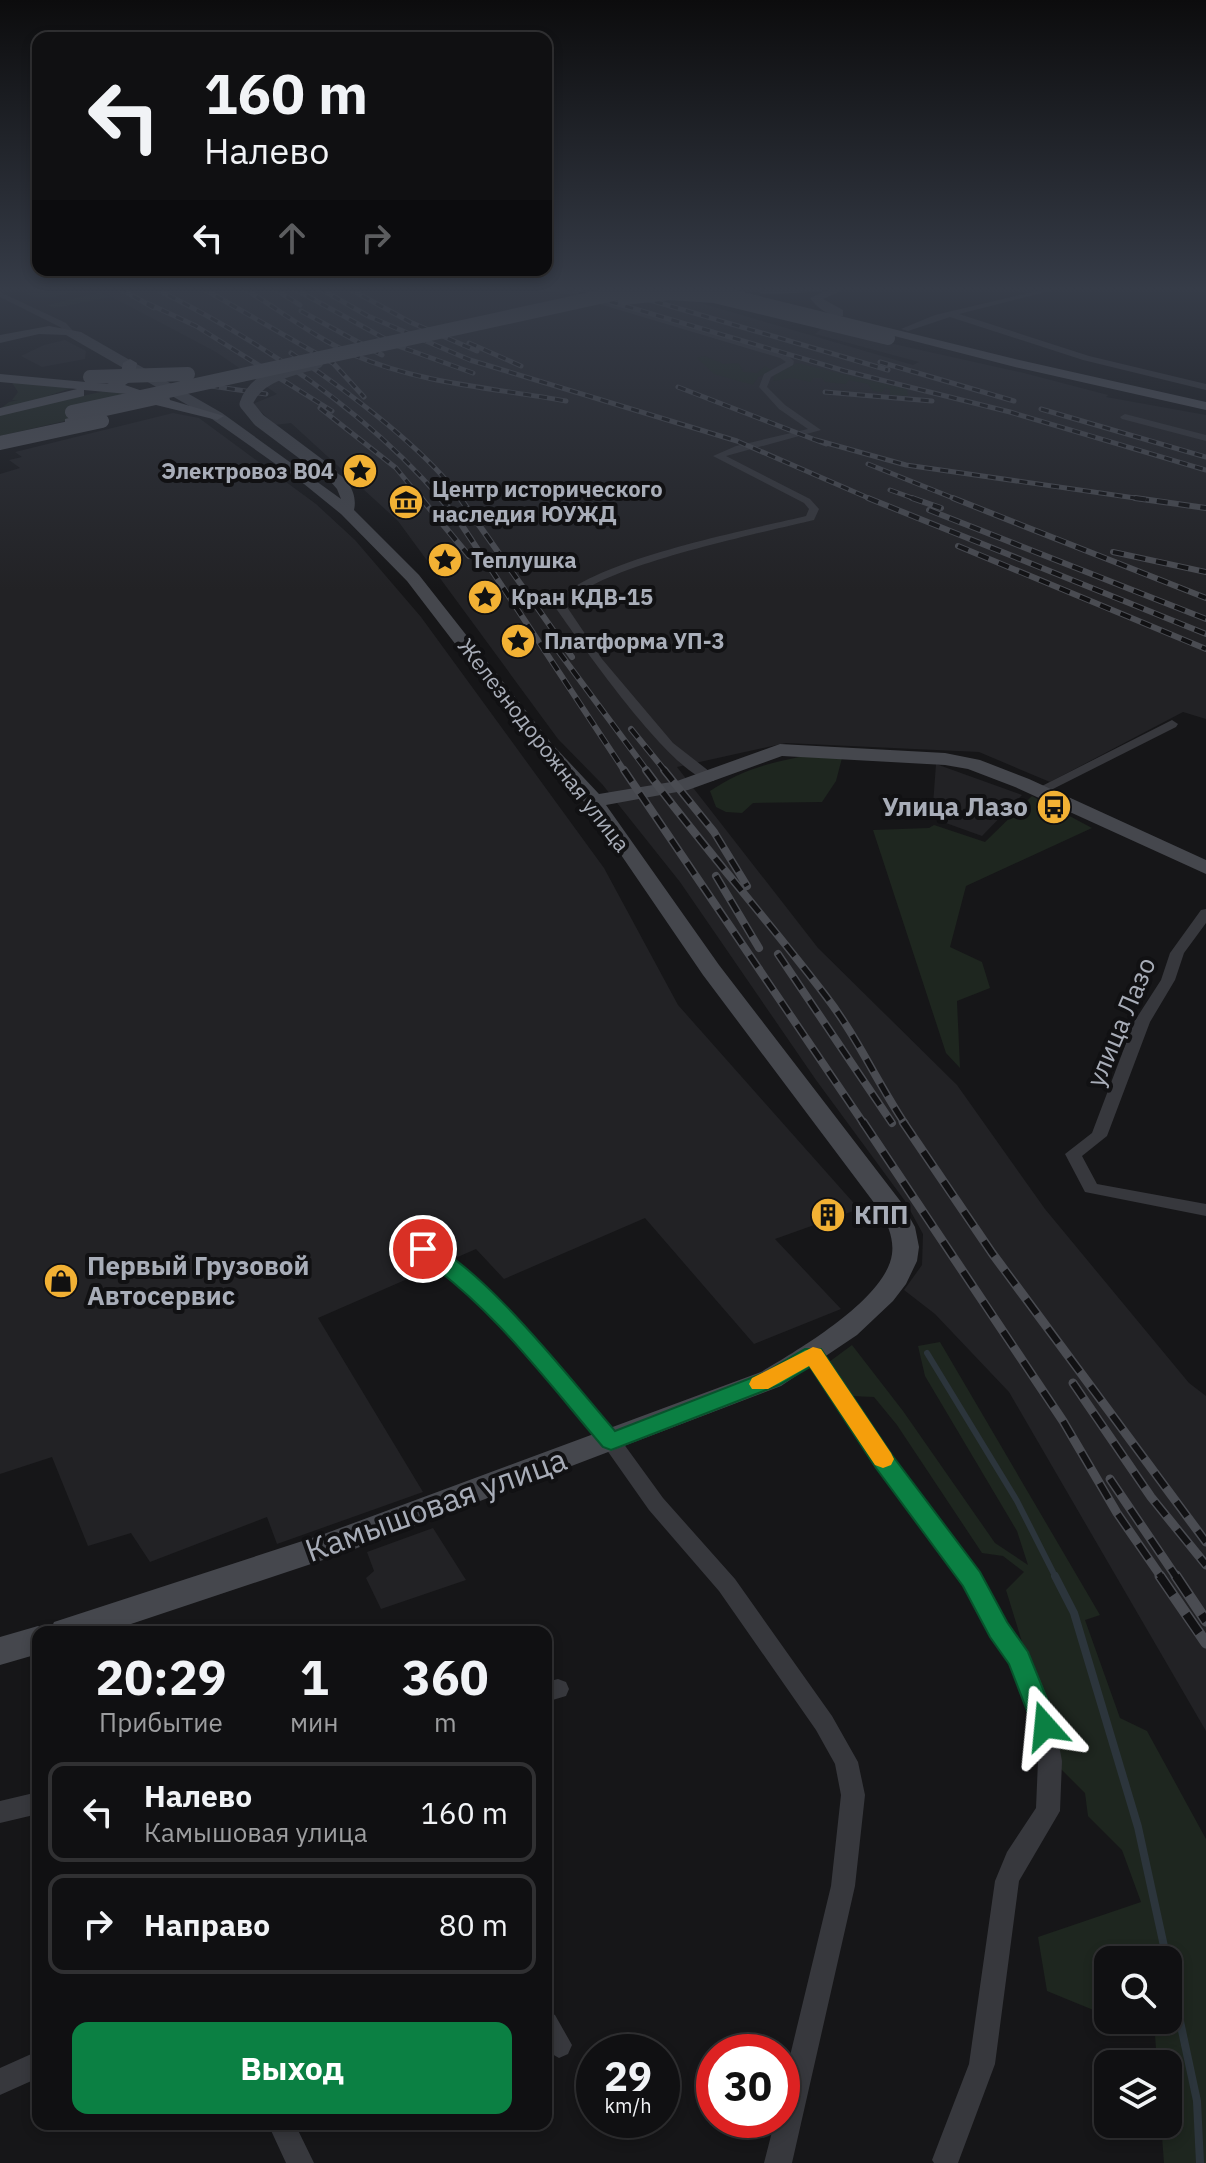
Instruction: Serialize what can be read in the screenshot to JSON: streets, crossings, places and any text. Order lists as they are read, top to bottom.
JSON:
{
  "streets": {
    "main road": ["Железнодорожная улица", "Камышовая улица"],
    "street": ["улица Лазо"]
  },
  "crossings": [
    ["Железнодорожная улица", "Камышовая улица"]
  ],
  "places": {
    "place": [
      "Электровоз В04",
      "Теплушка",
      "Кран КДВ-15",
      "Платформа УП-3"
    ],
    "museum": ["Центр исторического наследия ЮУЖД"],
    "bus stop": ["Улица Лазо"],
    "building": ["КПП"],
    "shop": ["Первый Грузовой Автосервис"]
  },
  "page": {
    "turn": ["160 m", "Налево"],
    "eta": [
      "20:29",
      "Прибытие",
      "1",
      "мин",
      "360",
      "m"
    ],
    "list": [
      {
        "name": "Налево",
        "note": "Камышовая улица",
        "value": "160 m"
      },
      {
        "name": "Направо",
        "value": "80 m"
      }
    ],
    "buttons": "Выход",
    "speed": "29 km/h",
    "limit": "30"
  }
}
